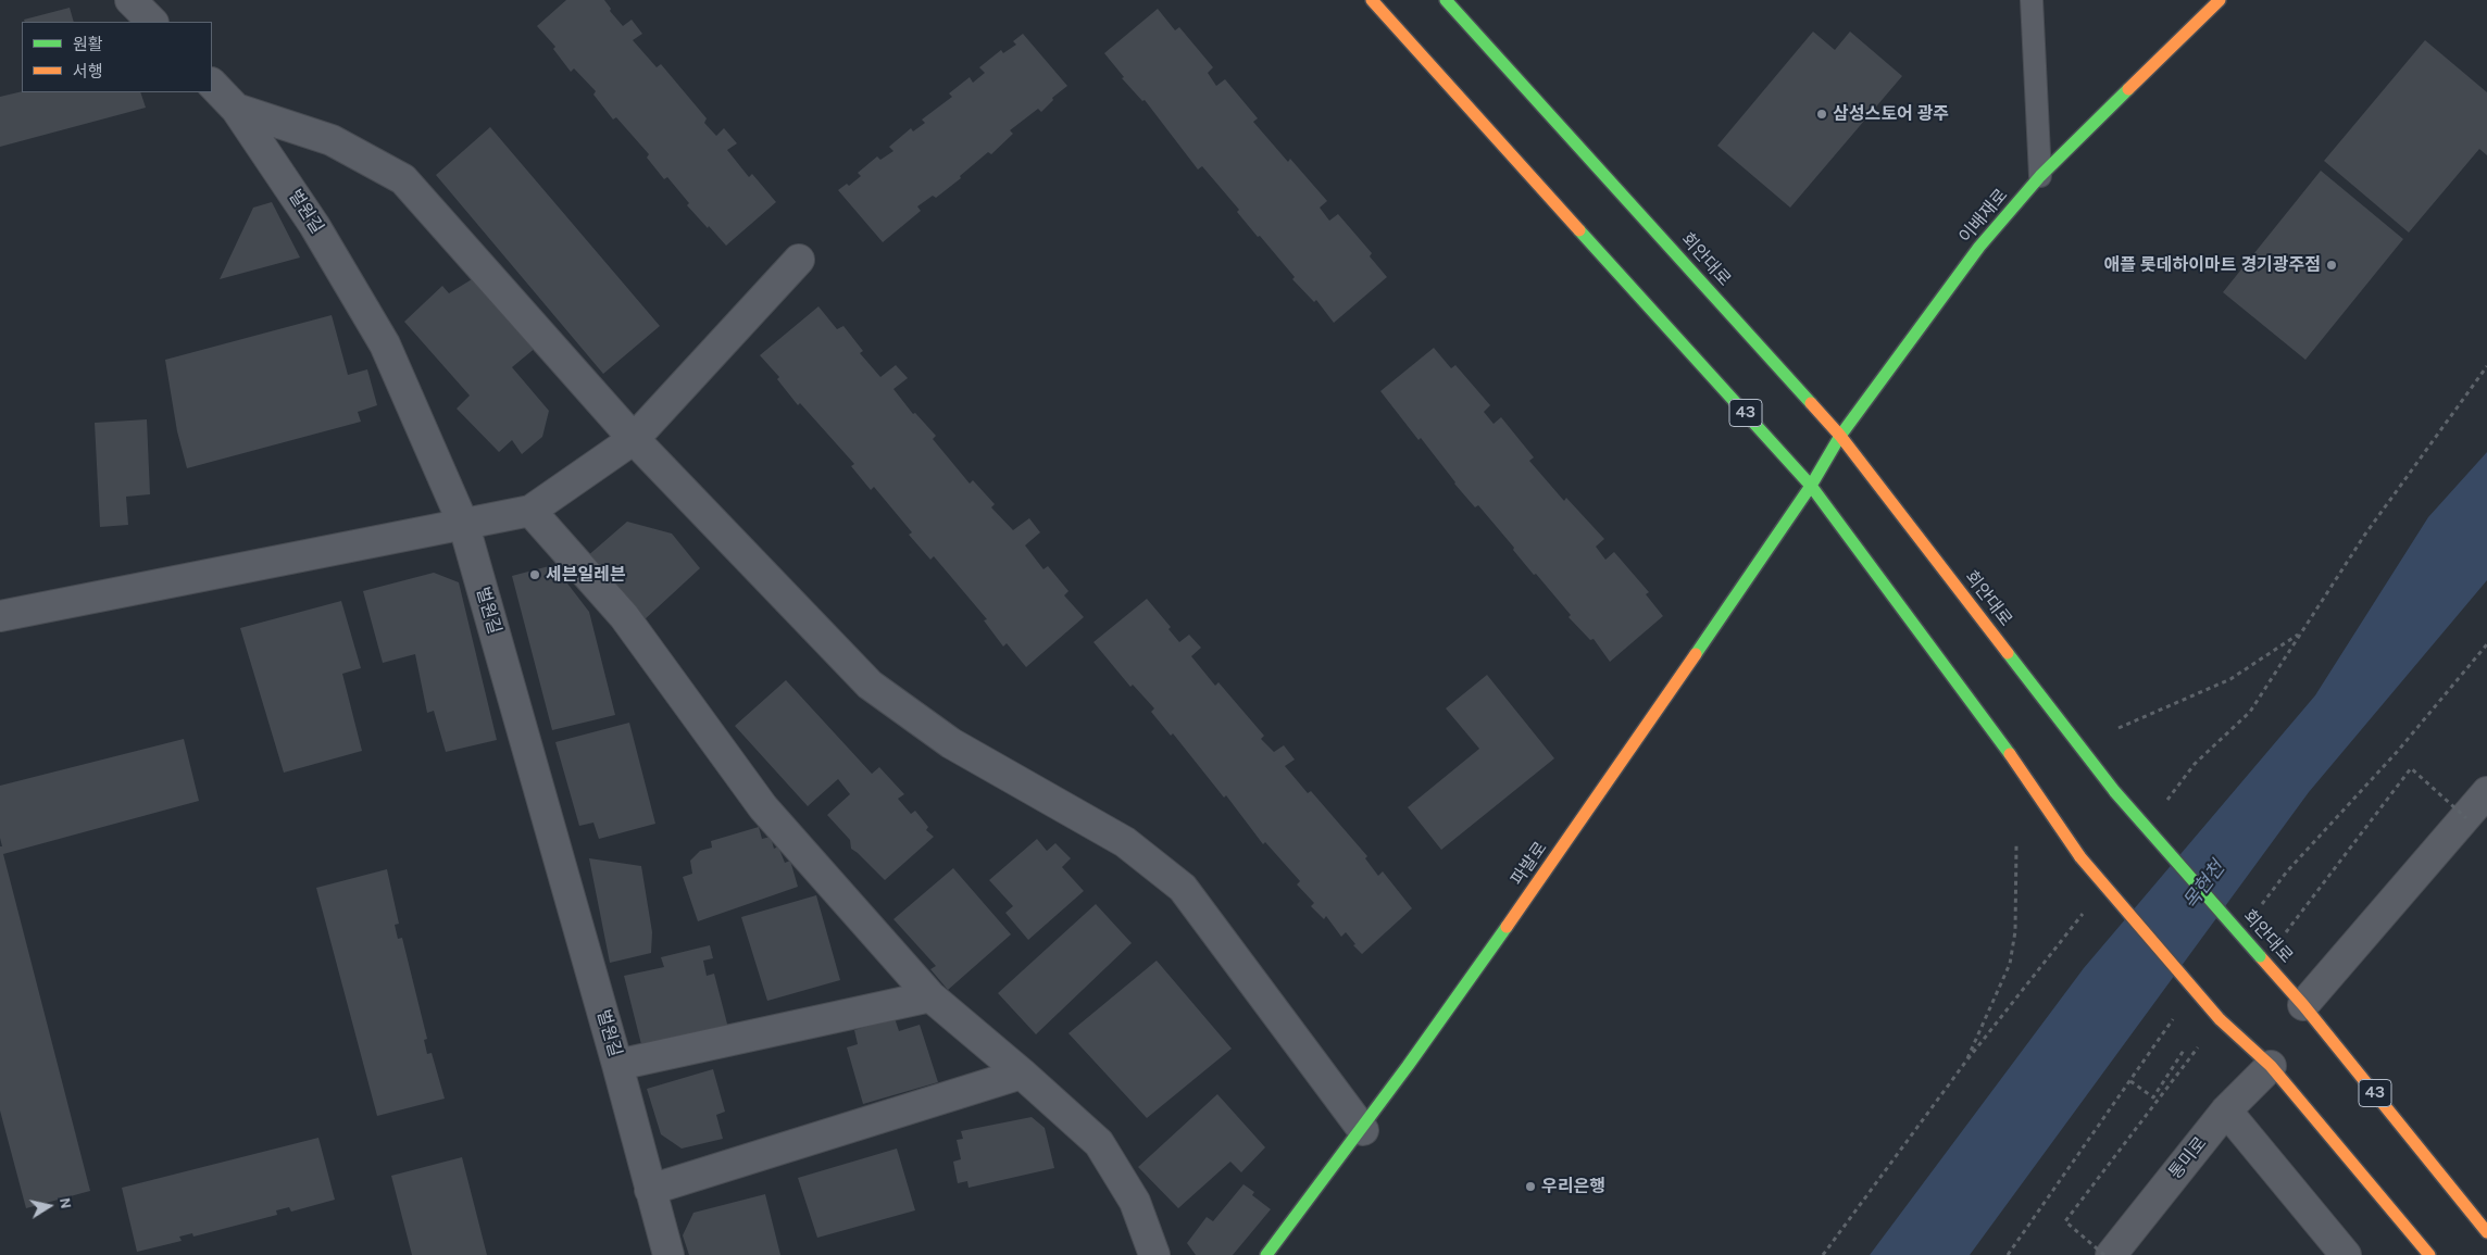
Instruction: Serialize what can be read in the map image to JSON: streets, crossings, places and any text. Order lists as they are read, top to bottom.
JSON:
{
  "streets": {
    "main road": [
      "이배재로",
      "회안대로",
      "43",
      "파발로"
    ],
    "street": ["벌원길", "통미로"]
  },
  "crossings": [
    ["이배재로", "회안대로"],
    ["이배재로", "43"],
    ["이배재로", "파발로"],
    ["43", "파발로"],
    ["43", "통미로"]
  ],
  "water": ["목현천"],
  "places": [
    "삼성스토어 광주",
    "애플 롯데하이마트 경기광주점",
    "세븐일레븐",
    "우리은행"
  ],
  "legend": ["원활", "서행"],
  "north": "right"
}
